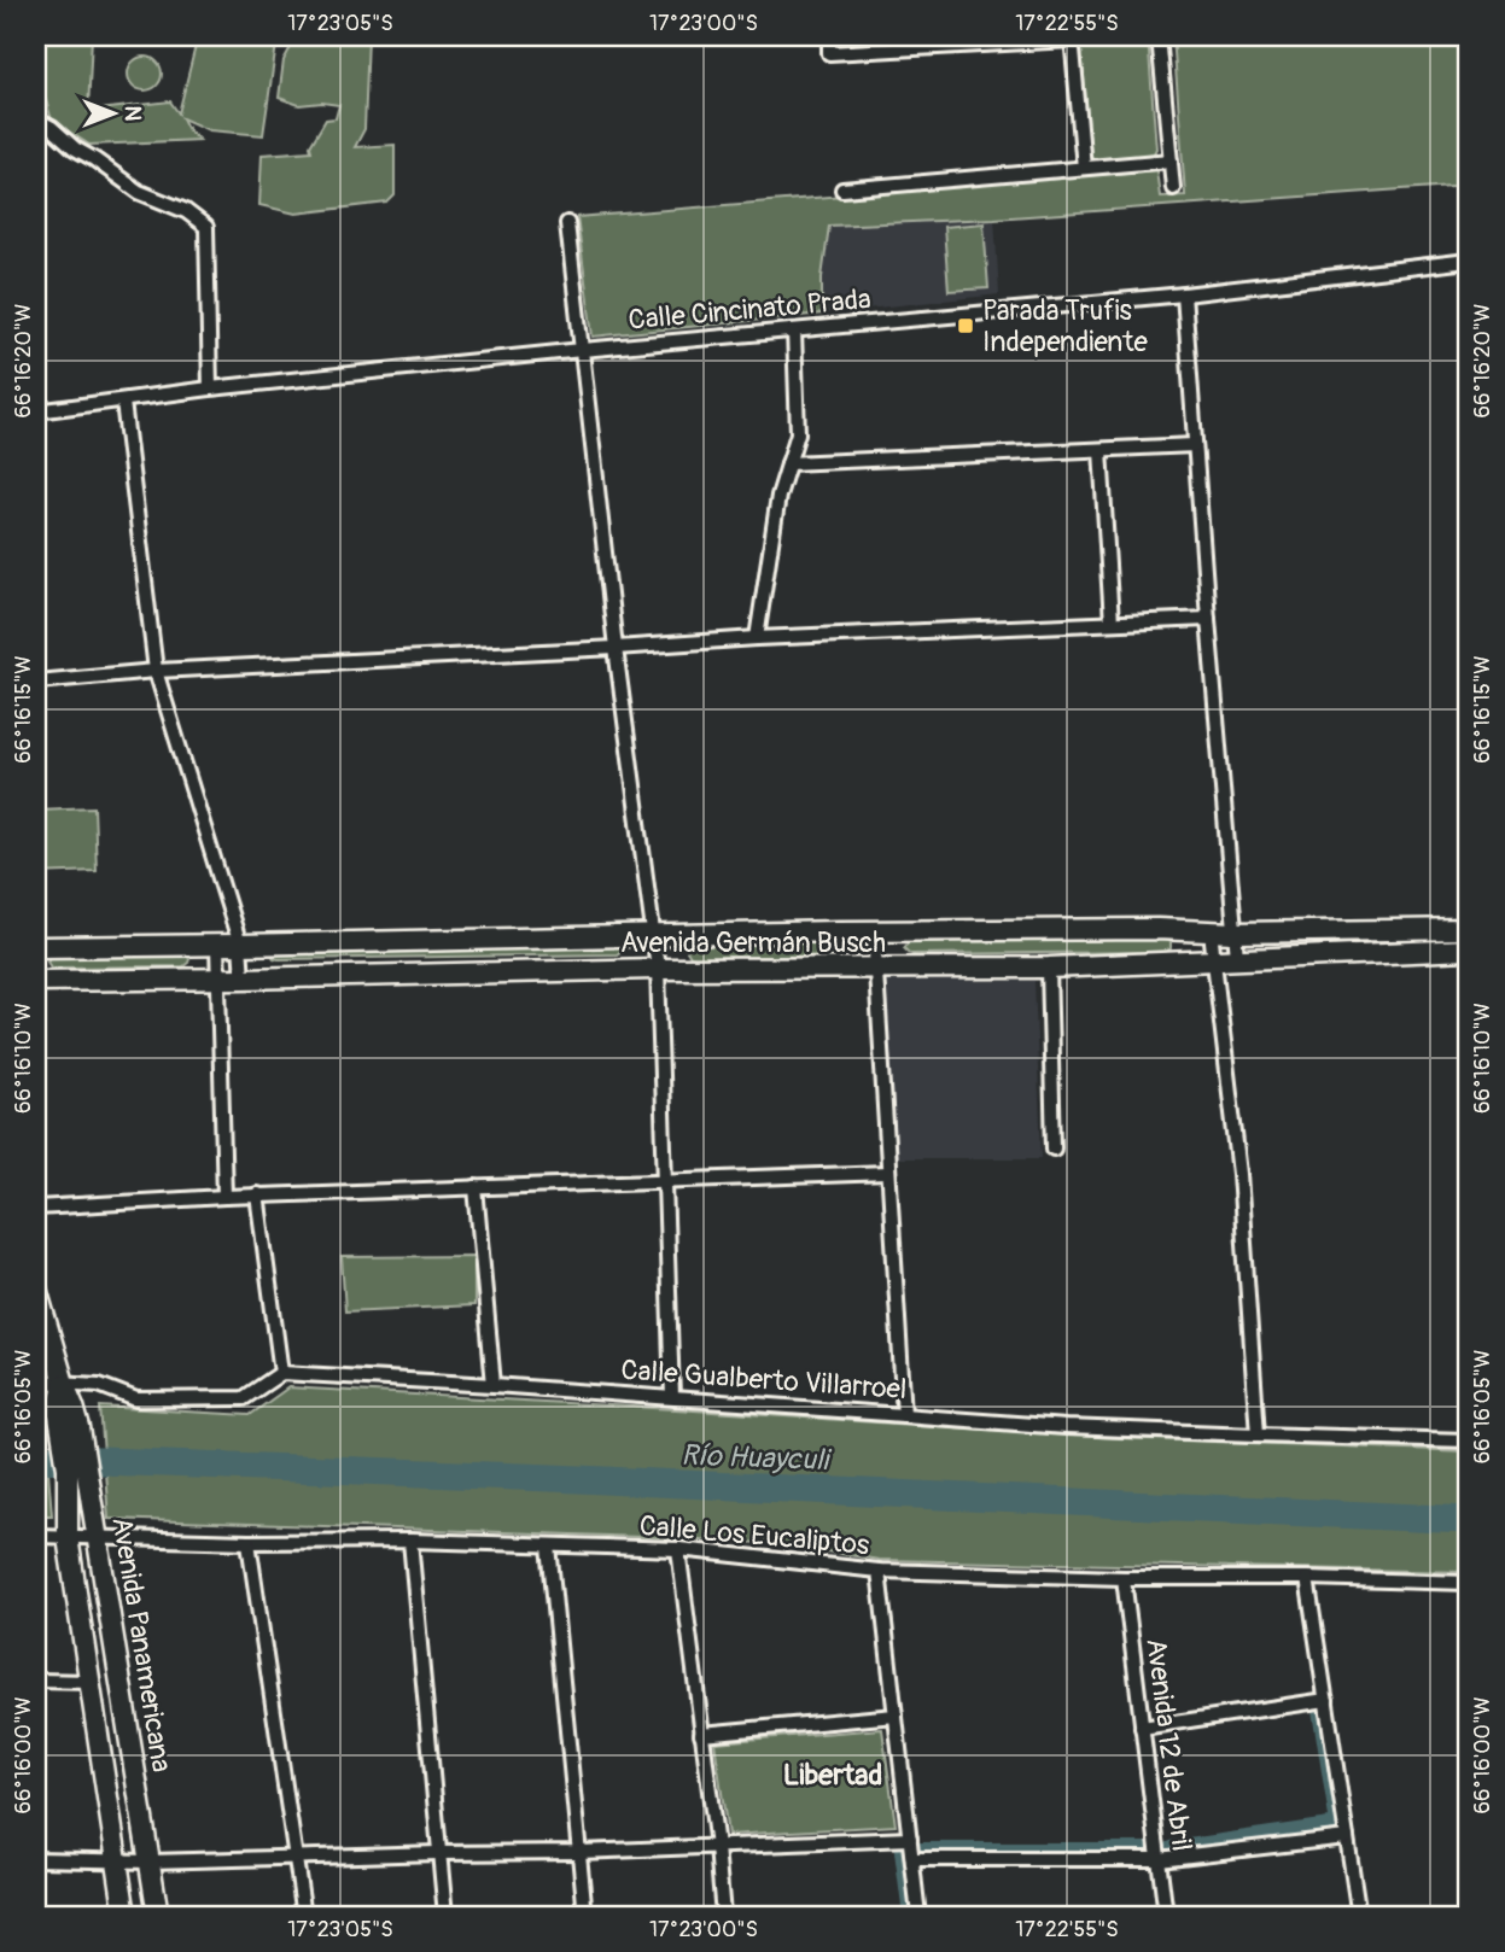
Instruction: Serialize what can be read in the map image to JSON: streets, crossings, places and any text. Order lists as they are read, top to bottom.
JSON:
{
  "streets": {
    "main road": ["Avenida Germán Busch", "Avenida Panamericana"],
    "street": [
      "Calle Cincinato Prada",
      "Calle Gualberto Villarroel",
      "Calle Los Eucaliptos",
      "Avenida 12 de Abril"
    ]
  },
  "crossings": [
    ["Calle Los Eucaliptos", "Avenida Panamericana"],
    ["Calle Los Eucaliptos", "Avenida 12 de Abril"]
  ],
  "districts": ["Libertad"],
  "water": ["Río Huayculi"],
  "places": {
    "transit": ["Parada Trufis Independiente"]
  },
  "north": "right",
  "coordinates": [
    "17°23'05\"S",
    "17°23'00\"S",
    "17°22'55\"S",
    "66°16'20\"W",
    "66°16'15\"W",
    "66°16'10\"W",
    "66°16'05\"W",
    "66°16'00\"W"
  ]
}
